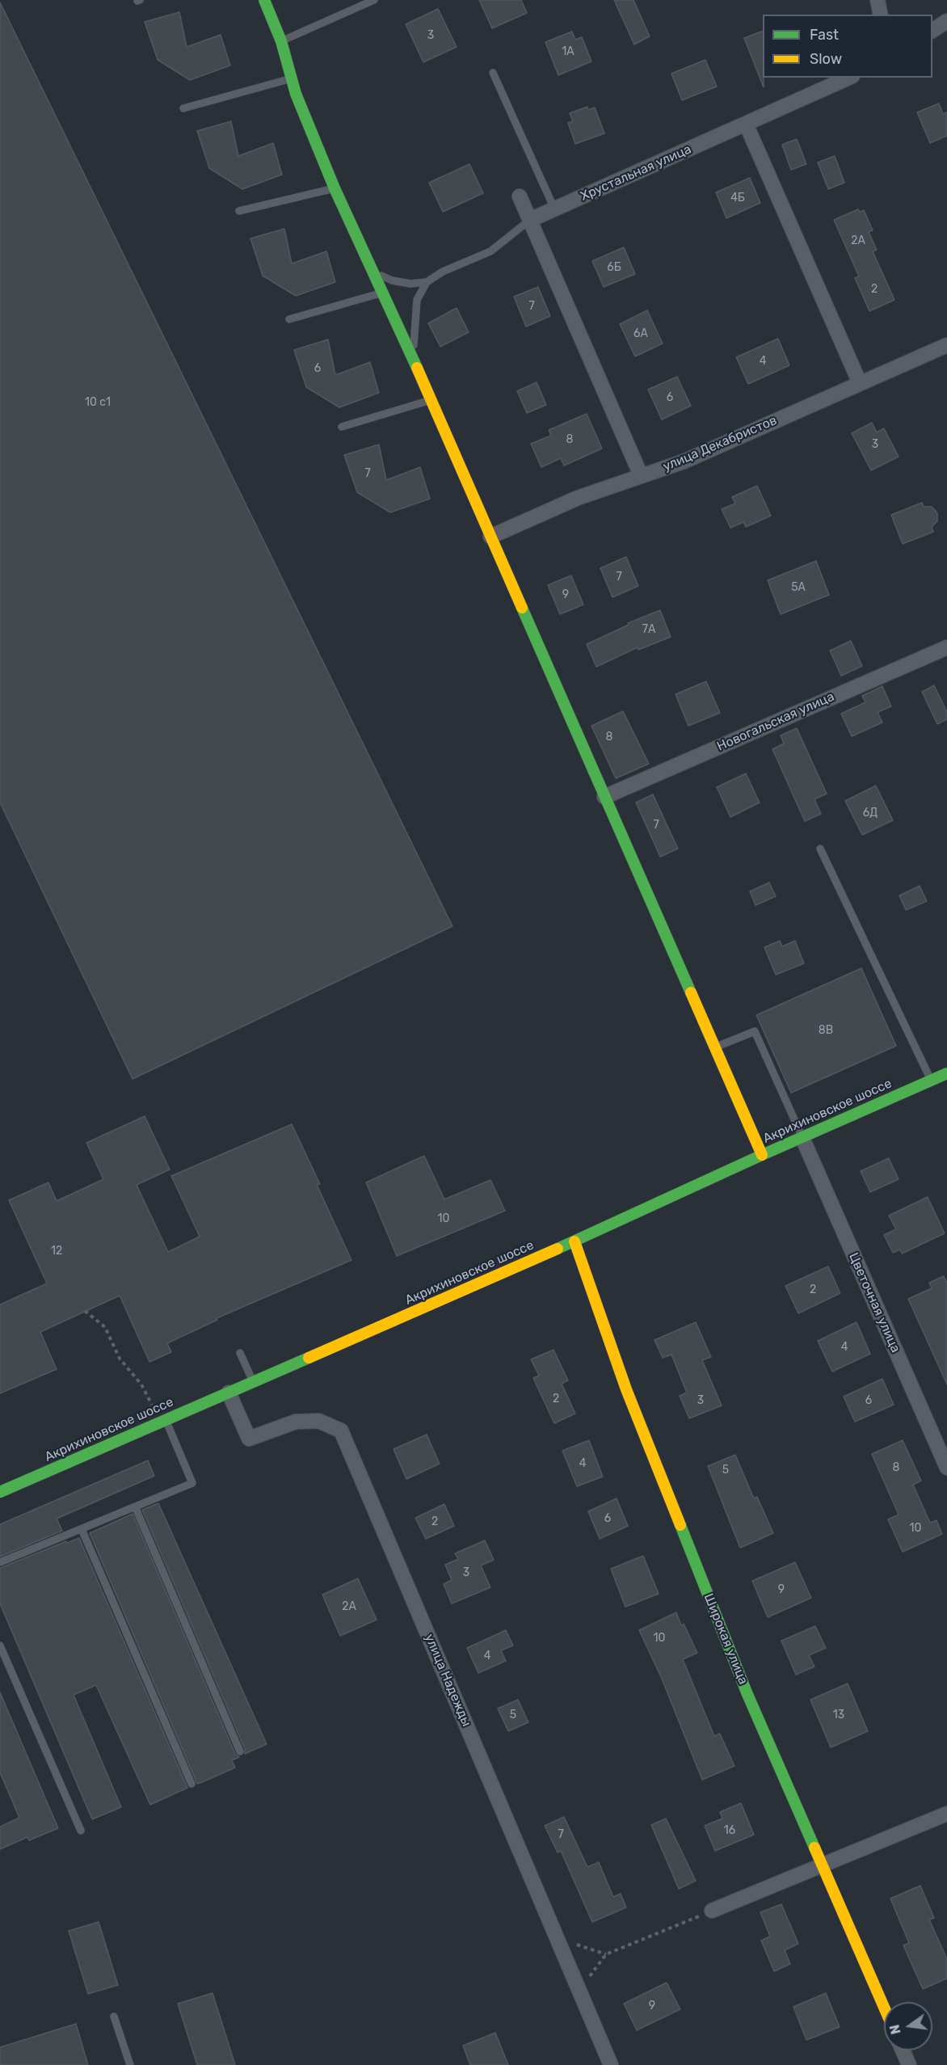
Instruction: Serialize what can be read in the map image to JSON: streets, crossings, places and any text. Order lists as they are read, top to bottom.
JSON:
{
  "streets": {
    "street": [
      "Хрустальная улица",
      "улица Декабристов",
      "Новогальская улица",
      "Акрихиновское шоссе",
      "Цветочная улица",
      "Широкая улица",
      "улица Надежды"
    ]
  },
  "crossings": [
    ["Акрихиновское шоссе", "Цветочная улица"],
    ["Акрихиновское шоссе", "Широкая улица"],
    ["Акрихиновское шоссе", "улица Надежды"]
  ],
  "house_numbers": [
    "3",
    "1А",
    "4Б",
    "2А",
    "6Б",
    "2",
    "7",
    "6А",
    "4",
    "6",
    "6",
    "10 с1",
    "8",
    "3",
    "7",
    "7",
    "5А",
    "9",
    "7А",
    "8",
    "6Д",
    "7",
    "8В",
    "10",
    "12",
    "2",
    "4",
    "2",
    "3",
    "6",
    "4",
    "8",
    "5",
    "6",
    "2",
    "10",
    "3",
    "9",
    "2А",
    "10",
    "4",
    "5",
    "13",
    "16",
    "7",
    "9"
  ],
  "legend": ["Fast", "Slow"],
  "north": "left"
}
